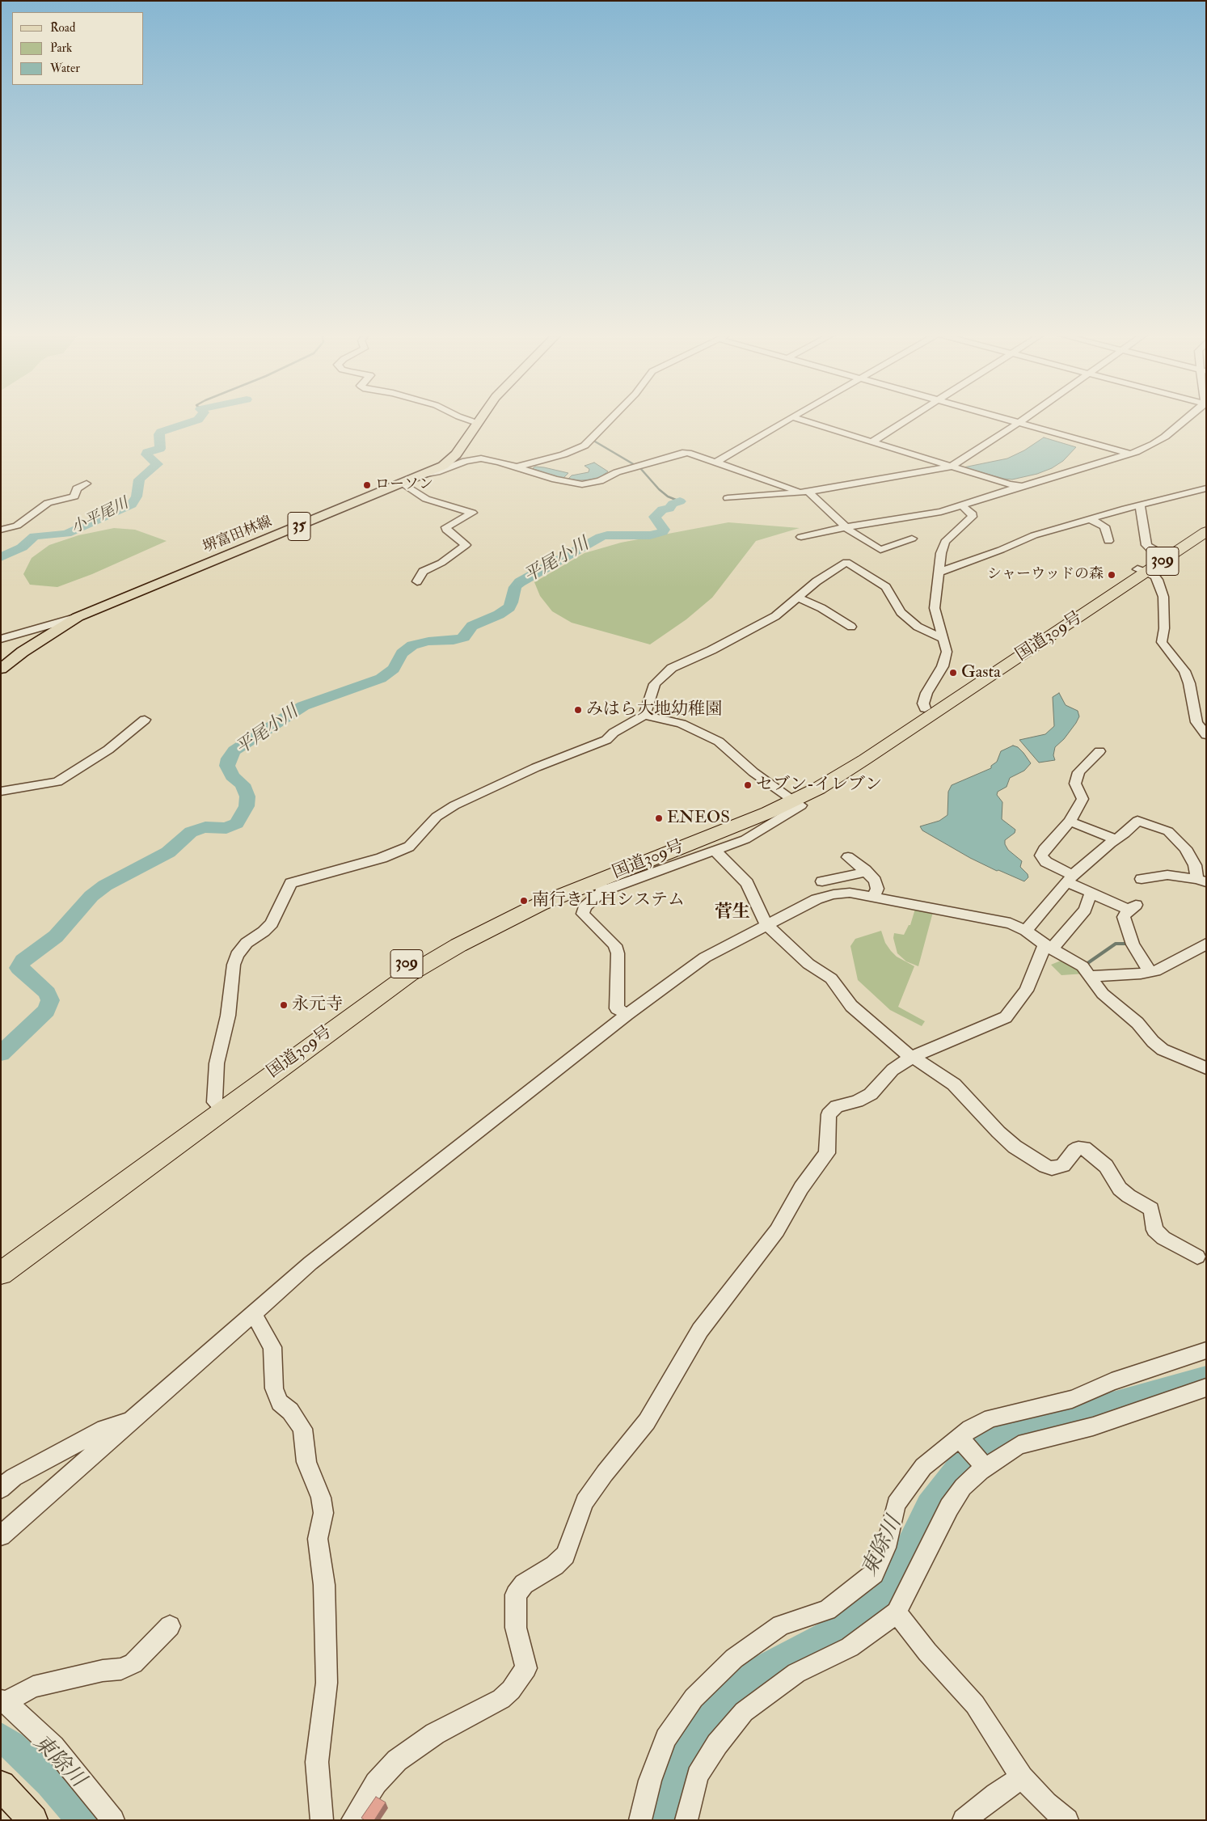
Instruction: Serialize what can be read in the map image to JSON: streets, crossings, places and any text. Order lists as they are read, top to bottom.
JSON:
{
  "streets": {
    "highway": ["309", "国道309号"],
    "main road": ["35", "堺富田林線"]
  },
  "districts": ["菅生"],
  "water": ["小平尾川", "平尾小川", "東除川"],
  "places": [
    "ローソン",
    "シャーウッドの森",
    "Gasta",
    "みはら大地幼稚園",
    "セブン-イレブン",
    "ENEOS",
    "南行きＬＨシステム",
    "永元寺"
  ],
  "legend": ["Road", "Park", "Water"]
}
